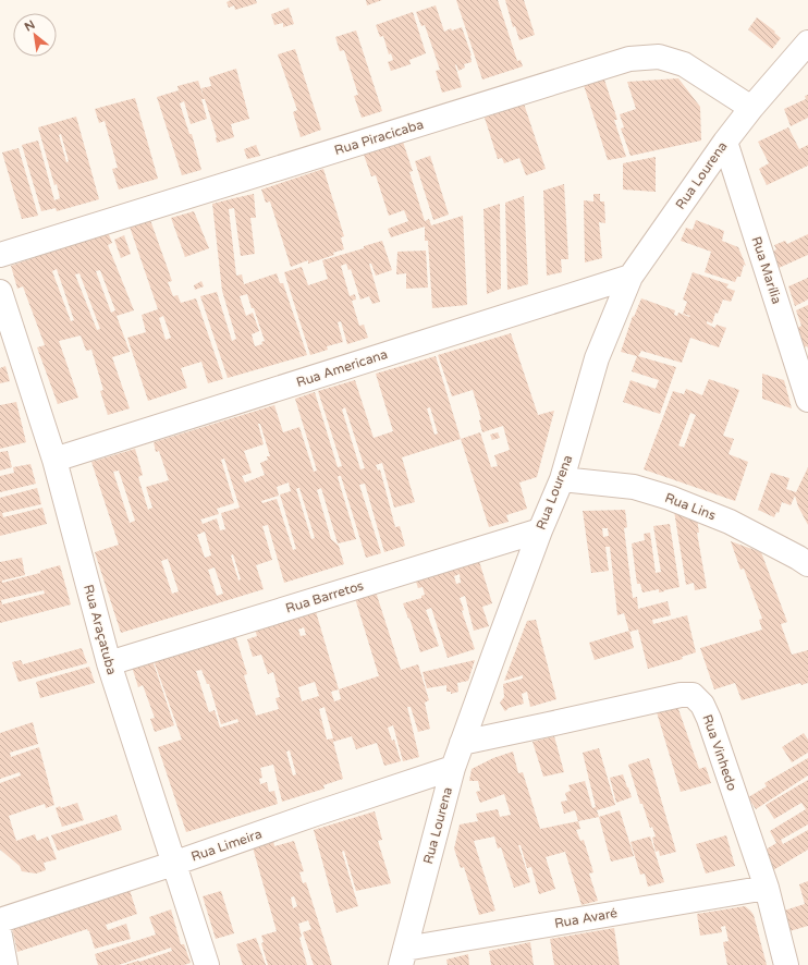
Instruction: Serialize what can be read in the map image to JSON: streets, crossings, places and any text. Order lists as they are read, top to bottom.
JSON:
{
  "streets": {
    "street": [
      "Rua Piracicaba",
      "Rua Lourena",
      "Rua Marília",
      "Rua Americana",
      "Rua Lins",
      "Rua Barretos",
      "Rua Araçatuba",
      "Rua Vinhedo",
      "Rua Limeira",
      "Rua Avaré"
    ]
  },
  "crossings": [
    ["Rua Piracicaba", "Rua Lourena"],
    ["Rua Lourena", "Rua Marília"],
    ["Rua Lourena", "Rua Americana"],
    ["Rua Lourena", "Rua Lins"],
    ["Rua Lourena", "Rua Barretos"],
    ["Rua Lourena", "Rua Vinhedo"],
    ["Rua Lourena", "Rua Limeira"],
    ["Rua Lourena", "Rua Avaré"],
    ["Rua Americana", "Rua Araçatuba"],
    ["Rua Barretos", "Rua Araçatuba"],
    ["Rua Araçatuba", "Rua Limeira"],
    ["Rua Vinhedo", "Rua Avaré"]
  ],
  "north": "top left"
}
